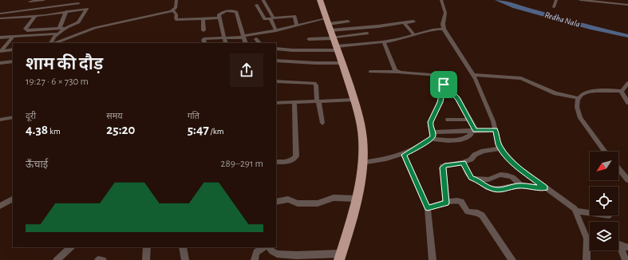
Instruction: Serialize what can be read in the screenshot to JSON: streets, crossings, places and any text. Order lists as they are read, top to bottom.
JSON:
{
  "water": ["Redha Nala"],
  "north": "bottom left",
  "page": {
    "heading": ["शाम की दौड़", "19:27 · 6 × 730 m"],
    "stats": [
      ["दूरी", "4.38 km"],
      ["समय", "25:20"],
      ["गति", "5:47 /km"]
    ],
    "chart": ["ऊँचाई", "289–291 m"]
  }
}
